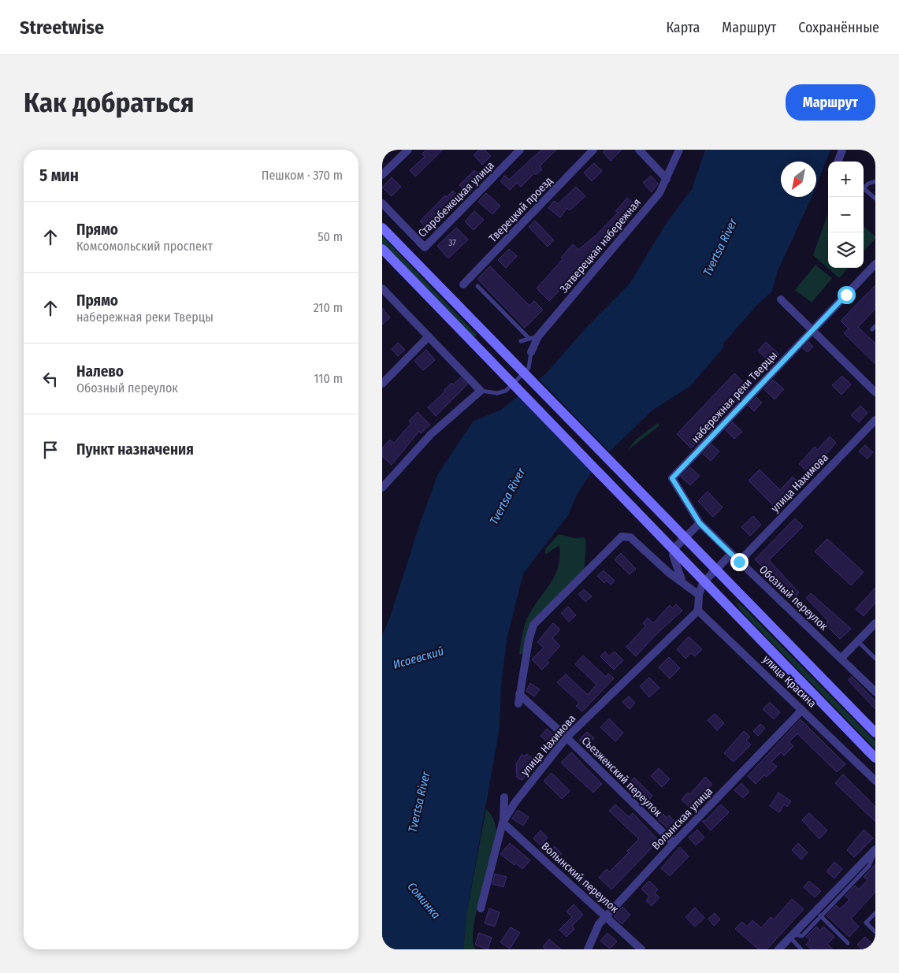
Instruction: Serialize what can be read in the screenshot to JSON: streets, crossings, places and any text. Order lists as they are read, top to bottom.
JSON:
{
  "streets": {
    "street": [
      "Старобежецкая улица",
      "Тверецкий проезд",
      "Затверецкая набережная",
      "набережная реки Тверцы",
      "улица Нахимова",
      "Обозный переулок",
      "улица Красина",
      "Съезженский переулок",
      "Волынская улица",
      "Волынский переулок"
    ]
  },
  "crossings": [
    ["набережная реки Тверцы", "Обозный переулок"],
    ["улица Нахимова", "Обозный переулок"],
    ["улица Нахимова", "улица Красина"],
    ["улица Нахимова", "Съезженский переулок"],
    ["улица Нахимова", "Волынский переулок"],
    ["улица Красина", "Волынская улица"],
    ["Съезженский переулок", "Волынская улица"],
    ["Волынская улица", "Волынский переулок"]
  ],
  "water": ["Tvertsa River", "Исаевский", "Соминка"],
  "house_numbers": ["37"],
  "north": "bottom left",
  "page": {
    "header": "Streetwise",
    "nav": ["Карта", "Маршрут", "Сохранённые"],
    "buttons": "Маршрут",
    "title": "Как добраться",
    "heading": ["5 мин", "Пешком · 370 m"],
    "map_buttons": ["+", "−"],
    "list": [
      ["Прямо", "Комсомольский проспект", "50 m"],
      ["Прямо", "набережная реки Тверцы", "210 m"],
      ["Налево", "Обозный переулок", "110 m"],
      "Пункт назначения"
    ]
  }
}
